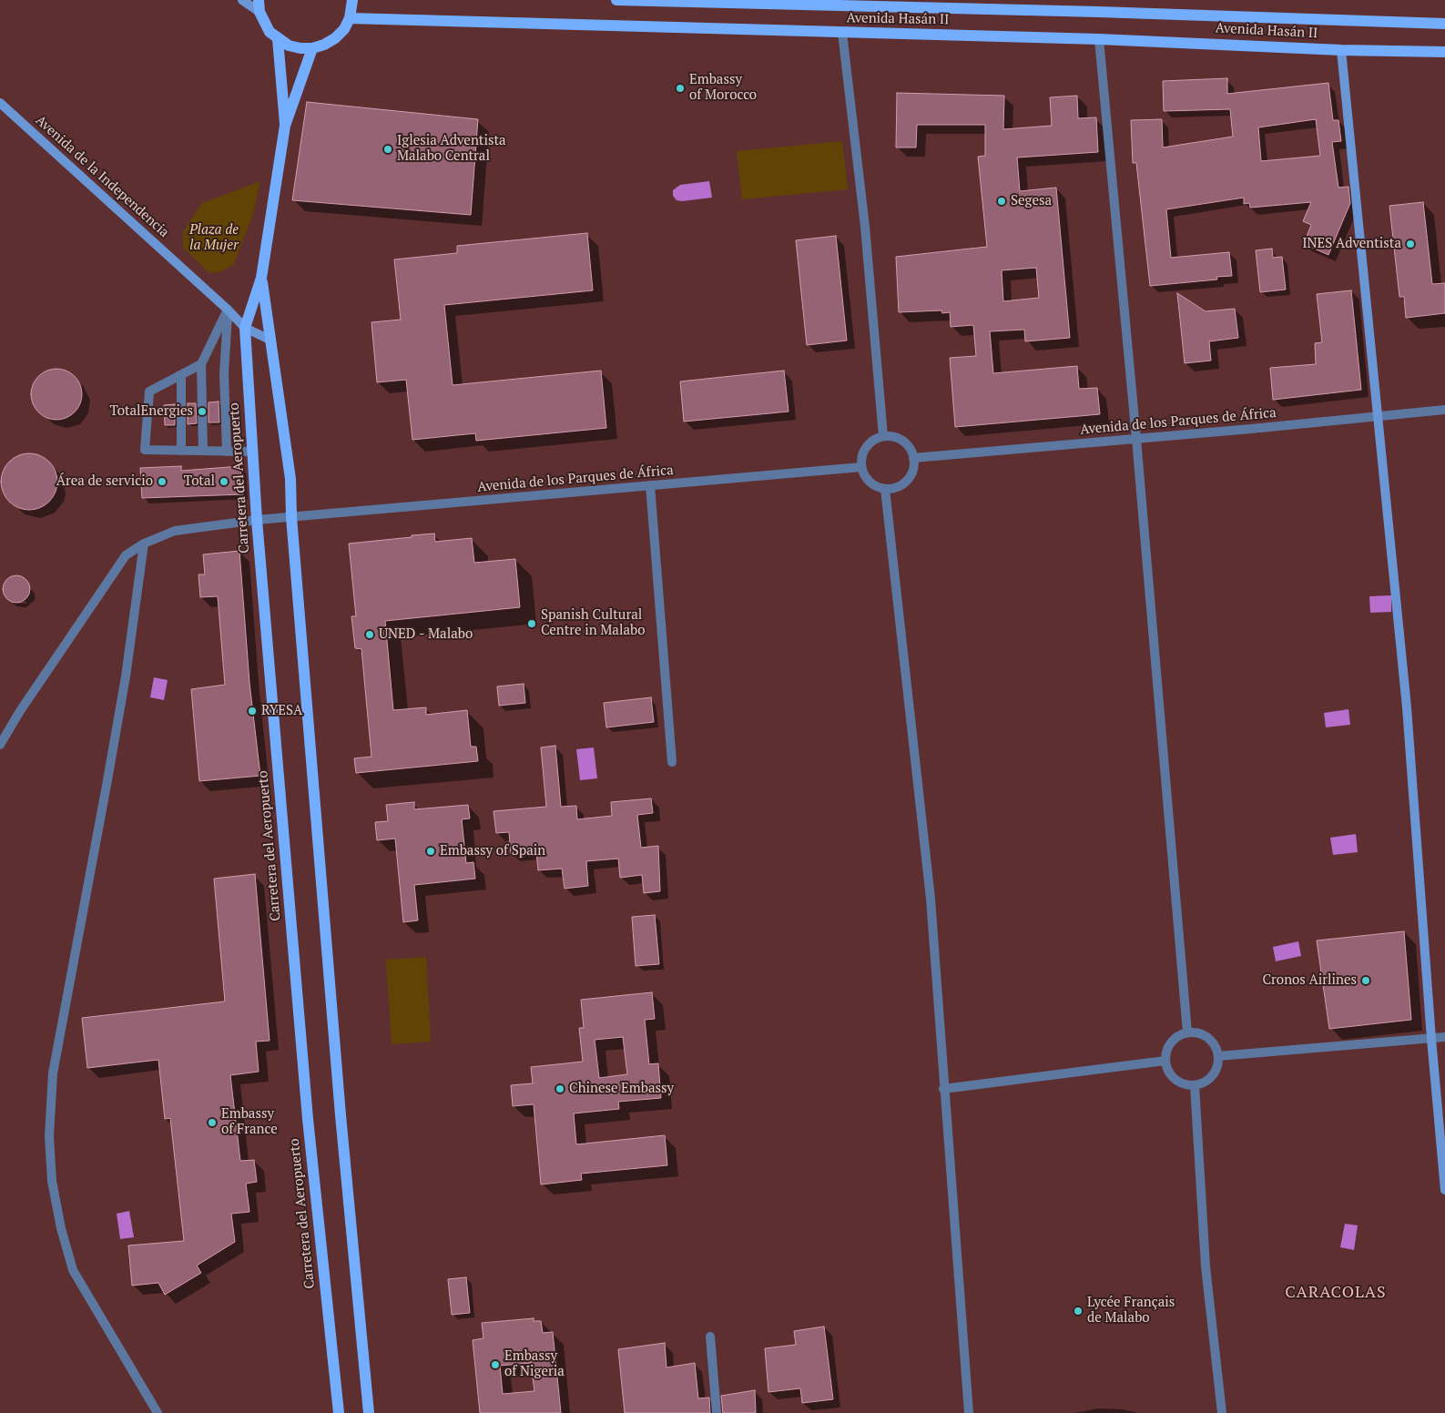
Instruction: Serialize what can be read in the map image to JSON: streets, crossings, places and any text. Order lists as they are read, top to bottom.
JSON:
{
  "streets": {
    "main road": ["Avenida Hasán II", "Carretera del Aeropuerto"],
    "street": ["Avenida de la Independencia", "Avenida de los Parques de África"]
  },
  "crossings": [
    ["Avenida de la Independencia", "Carretera del Aeropuerto"],
    ["Avenida de los Parques de África", "Carretera del Aeropuerto"]
  ],
  "districts": ["CARACOLAS"],
  "parks": ["Plaza de la Mujer"],
  "places": [
    "Embassy of Morocco",
    "Iglesia Adventista Malabo Central",
    "Segesa",
    "INES Adventista",
    "TotalEnergies",
    "Área de servicio",
    "Total",
    "Spanish Cultural Centre in Malabo",
    "UNED - Malabo",
    "RYESA",
    "Embassy of Spain",
    "Cronos Airlines",
    "Chinese Embassy",
    "Embassy of France",
    "Lycée Français de Malabo",
    "Embassy of Nigeria"
  ]
}
